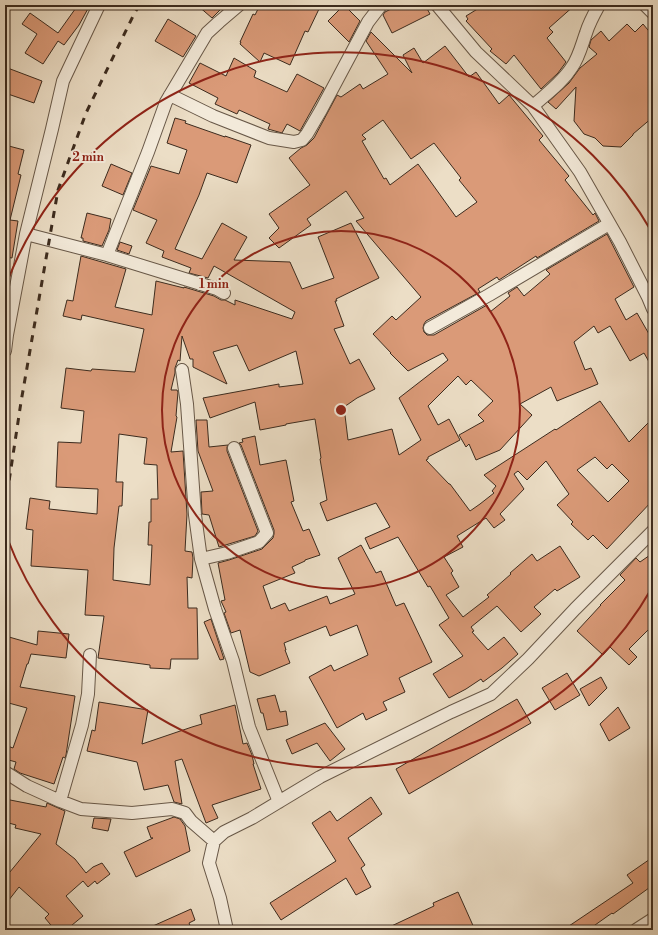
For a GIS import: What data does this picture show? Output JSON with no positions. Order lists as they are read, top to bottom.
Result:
{
  "rings": ["2 min", "1 min"]
}
